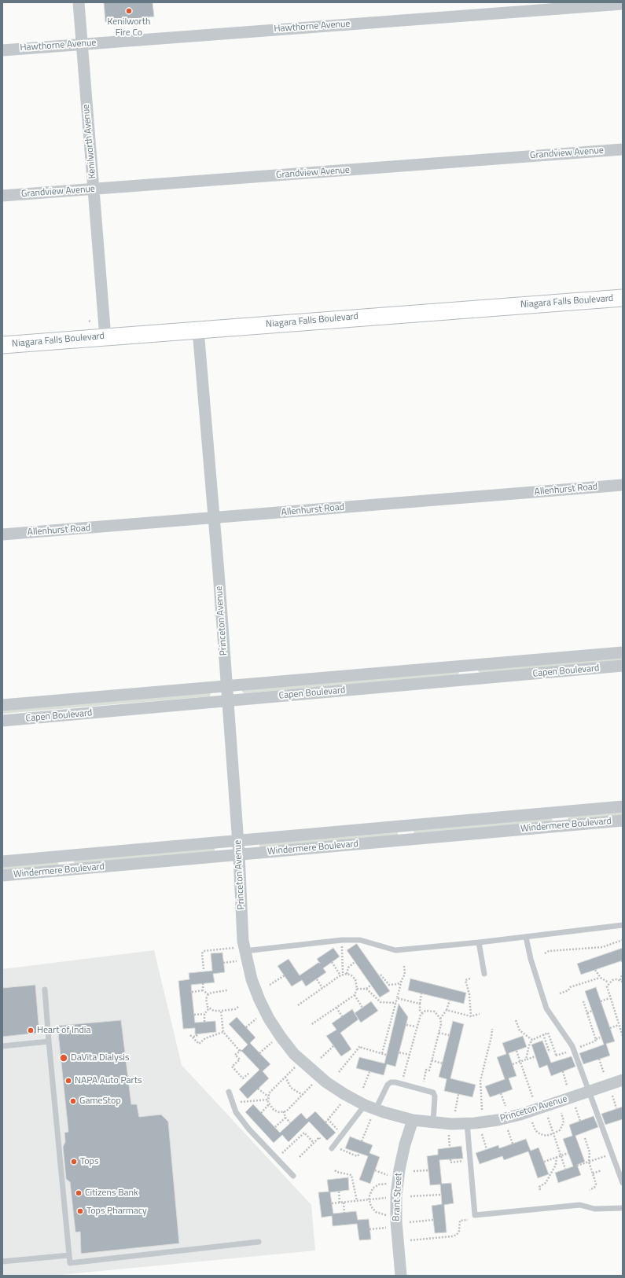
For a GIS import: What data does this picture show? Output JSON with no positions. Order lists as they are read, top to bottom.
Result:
{
  "streets": {
    "main road": ["Niagara Falls Boulevard"],
    "street": [
      "Hawthorne Avenue",
      "Kenilworth Avenue",
      "Grandview Avenue",
      "Allenhurst Road",
      "Princeton Avenue",
      "Capen Boulevard",
      "Windermere Boulevard",
      "Brant Street"
    ]
  },
  "crossings": [
    ["Hawthorne Avenue", "Kenilworth Avenue"],
    ["Kenilworth Avenue", "Grandview Avenue"],
    ["Kenilworth Avenue", "Niagara Falls Boulevard"],
    ["Niagara Falls Boulevard", "Princeton Avenue"],
    ["Allenhurst Road", "Princeton Avenue"],
    ["Princeton Avenue", "Capen Boulevard"],
    ["Princeton Avenue", "Windermere Boulevard"],
    ["Princeton Avenue", "Brant Street"]
  ],
  "places": [
    "Kenilworth Fire Co",
    "Heart of India",
    "DaVita Dialysis",
    "NAPA Auto Parts",
    "GameStop",
    "Tops",
    "Citizens Bank",
    "Tops Pharmacy"
  ]
}
